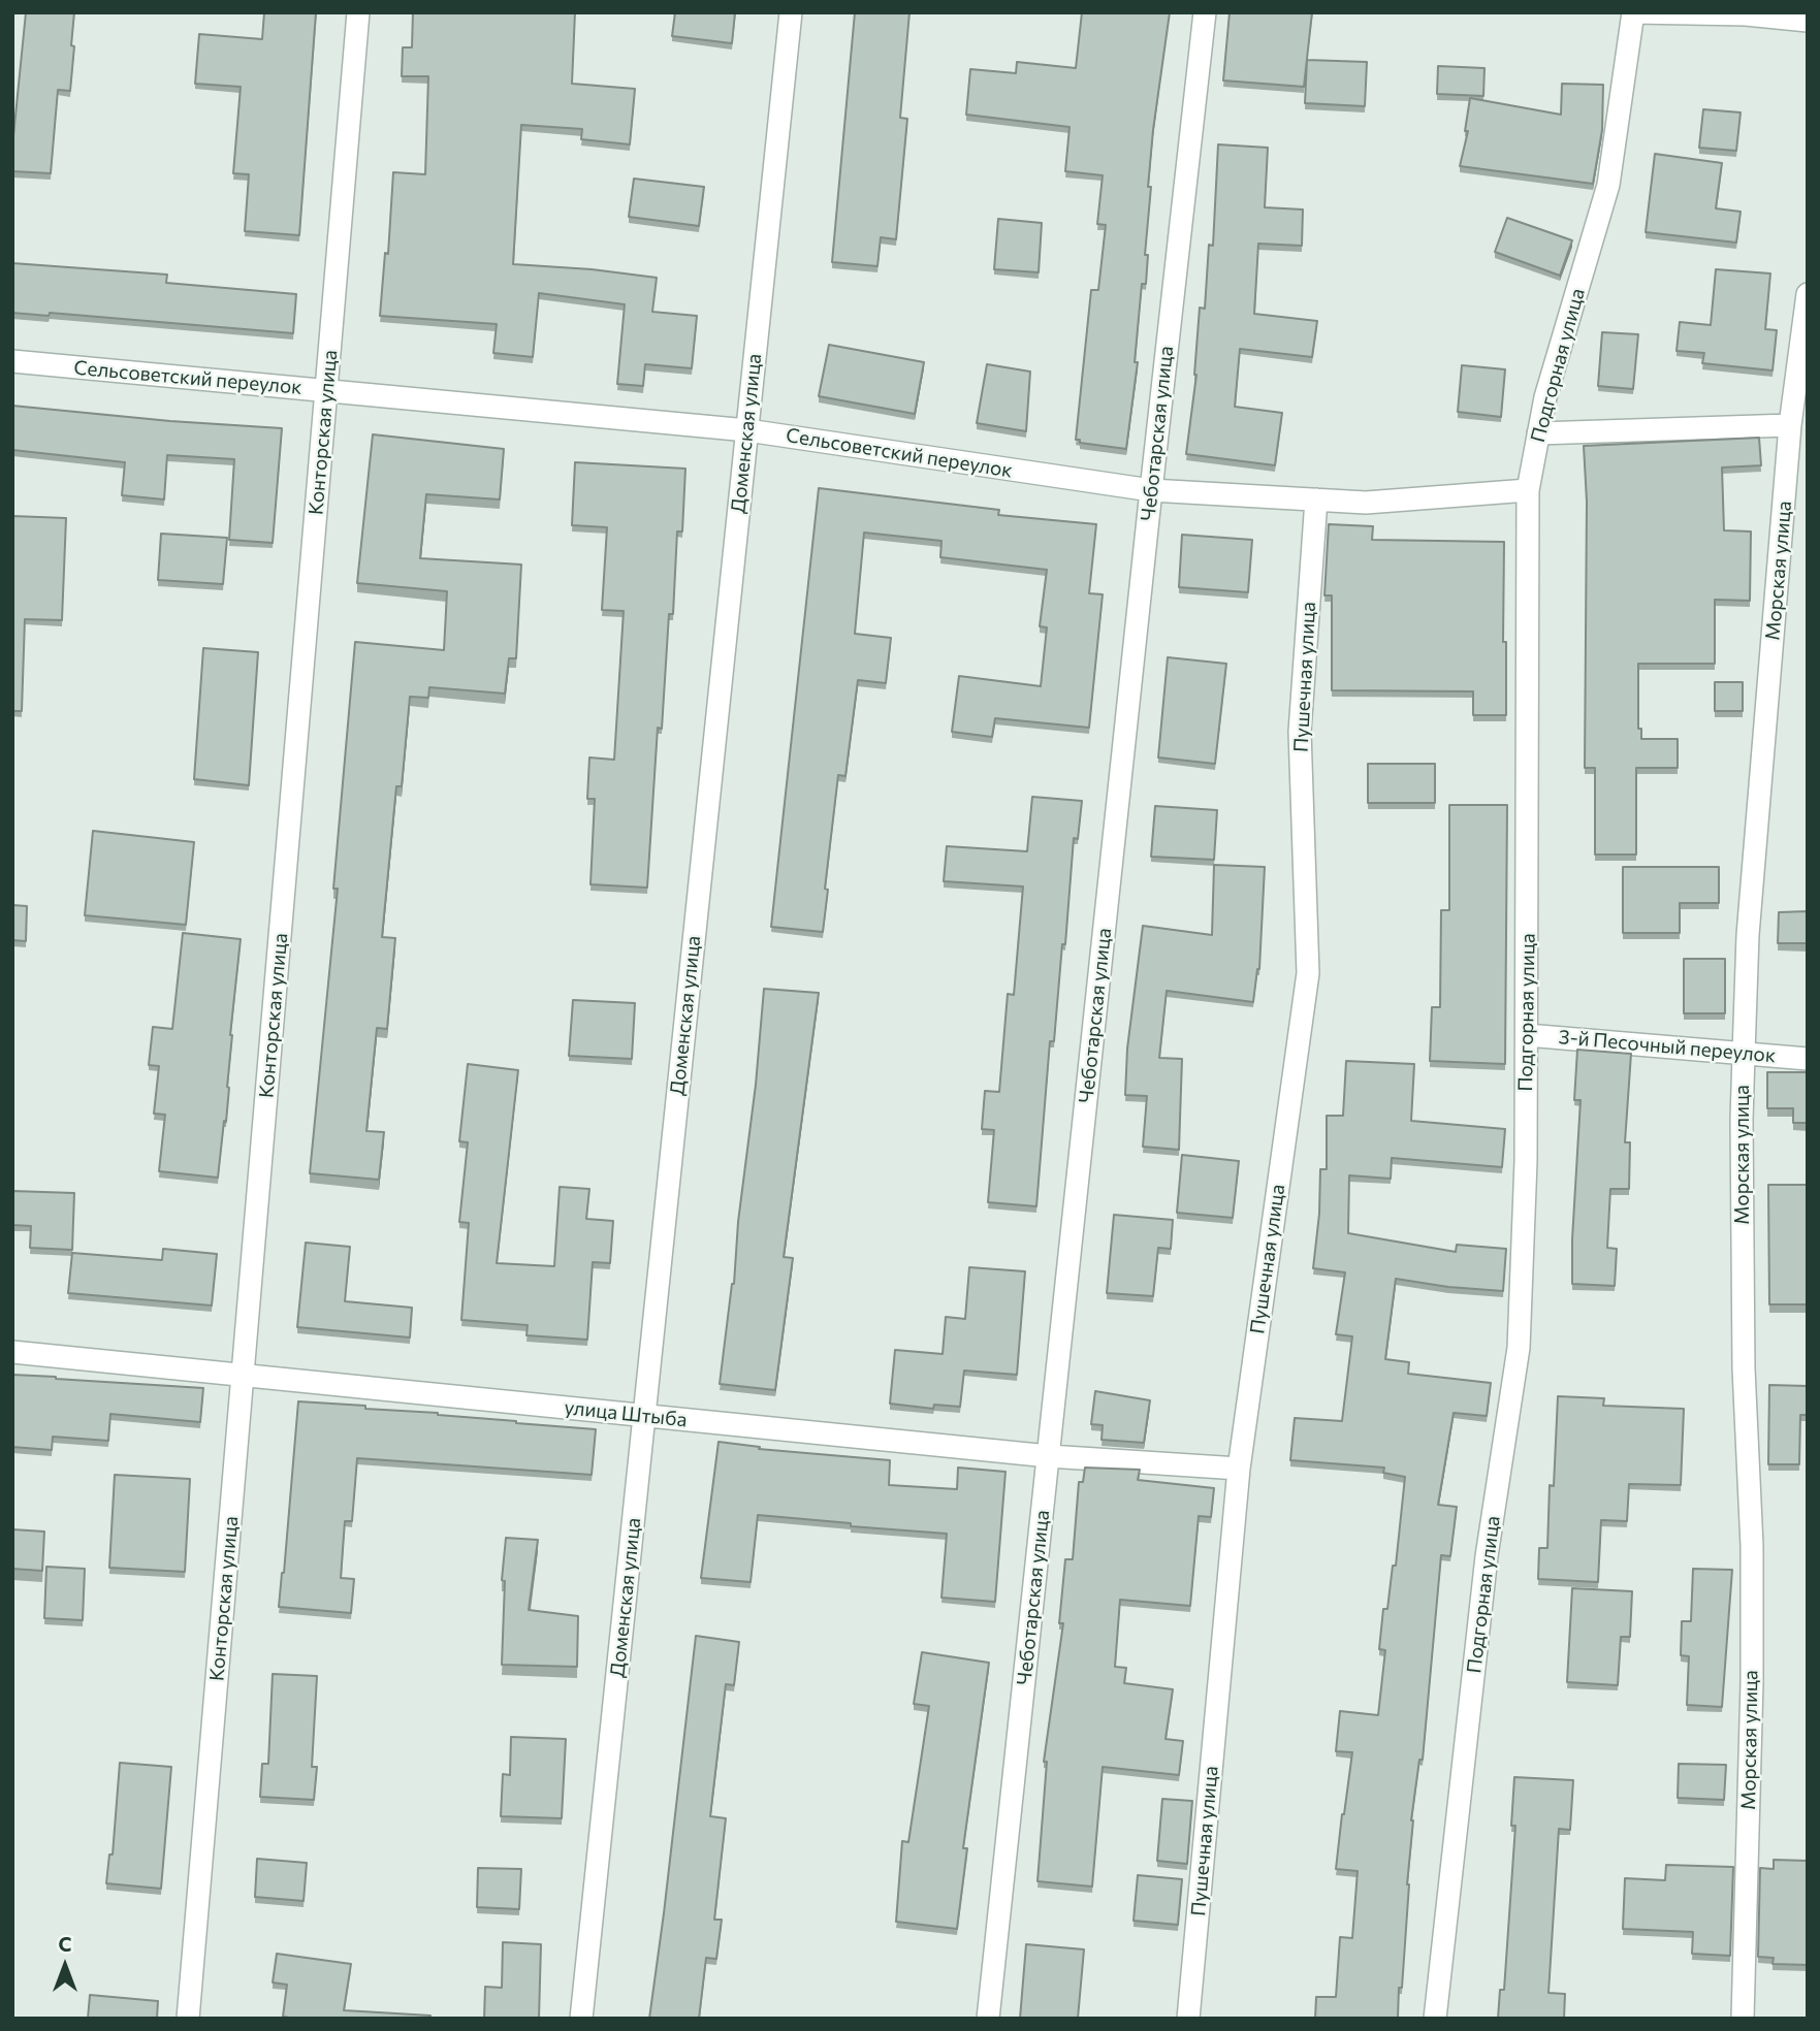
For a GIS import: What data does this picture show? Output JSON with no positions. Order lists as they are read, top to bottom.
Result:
{
  "streets": {
    "street": [
      "Подгорная улица",
      "Сельсоветский переулок",
      "Конторская улица",
      "Доменская улица",
      "Чеботарская улица",
      "Морская улица",
      "Пушечная улица",
      "3-й Песочный переулок",
      "улица Штыба"
    ]
  },
  "crossings": [
    ["Подгорная улица", "Сельсоветский переулок"],
    ["Подгорная улица", "3-й Песочный переулок"],
    ["Сельсоветский переулок", "Конторская улица"],
    ["Сельсоветский переулок", "Доменская улица"],
    ["Сельсоветский переулок", "Чеботарская улица"],
    ["Сельсоветский переулок", "Пушечная улица"],
    ["Конторская улица", "улица Штыба"],
    ["Доменская улица", "улица Штыба"],
    ["Чеботарская улица", "улица Штыба"],
    ["Морская улица", "3-й Песочный переулок"],
    ["Пушечная улица", "улица Штыба"]
  ],
  "north": "top"
}
